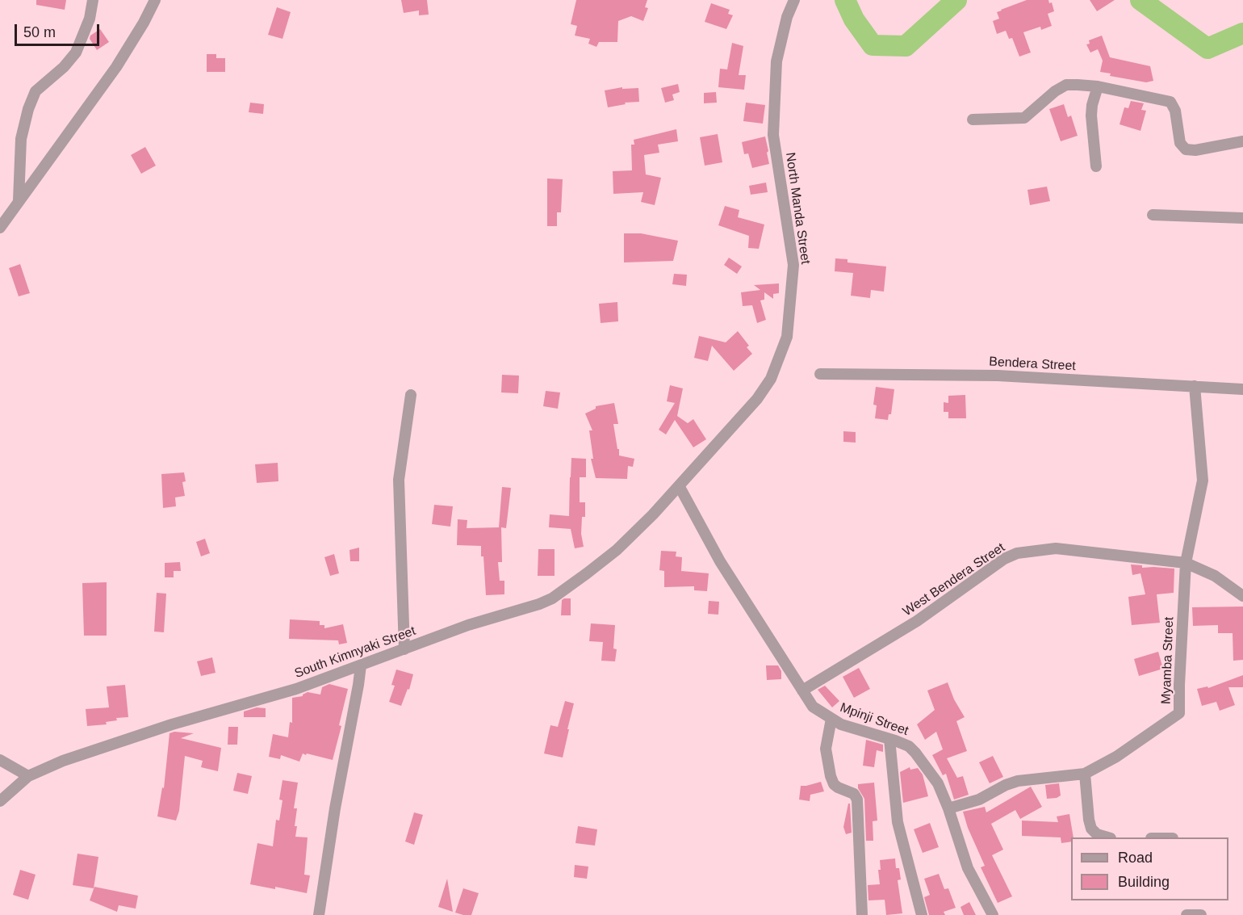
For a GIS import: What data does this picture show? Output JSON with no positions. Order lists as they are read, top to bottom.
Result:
{
  "streets": {
    "street": [
      "North Manda Street",
      "Bendera Street",
      "West Bendera Street",
      "South Kimnyaki Street",
      "Myamba Street",
      "Mpinji Street"
    ]
  },
  "crossings": [
    ["North Manda Street", "South Kimnyaki Street"],
    ["Bendera Street", "Myamba Street"],
    ["West Bendera Street", "Myamba Street"],
    ["West Bendera Street", "Mpinji Street"],
    ["South Kimnyaki Street", "Mpinji Street"],
    ["Myamba Street", "Mpinji Street"]
  ],
  "legend": ["Road", "Building"],
  "scale_bar": "50 m"
}
